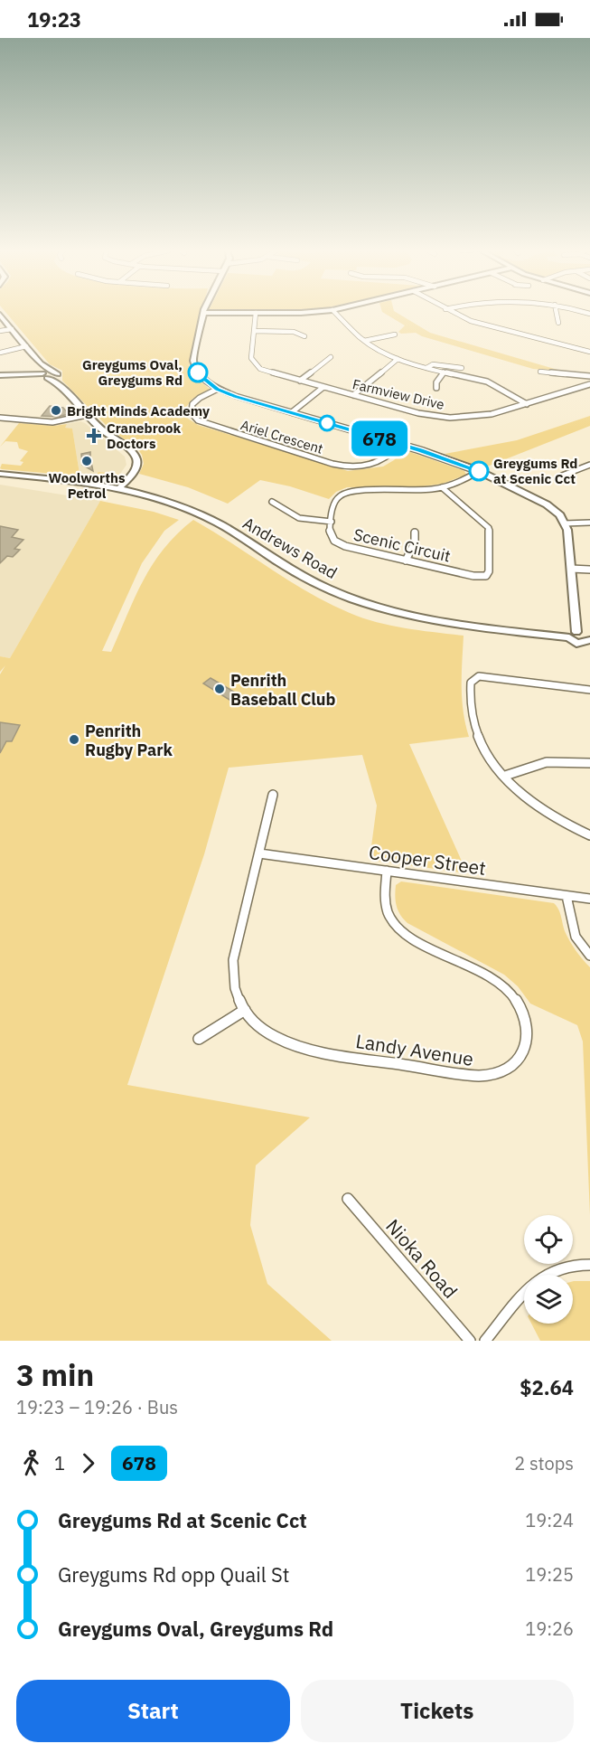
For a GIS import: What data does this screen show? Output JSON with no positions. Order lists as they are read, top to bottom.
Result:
{
  "streets": {
    "street": [
      "Farmview Drive",
      "Ariel Crescent",
      "Scenic Circuit",
      "Andrews Road",
      "Cooper Street",
      "Landy Avenue",
      "Nioka Road"
    ]
  },
  "crossings": [
    ["Cooper Street", "Landy Avenue"]
  ],
  "places": {
    "other": [
      "Greygums Oval, Greygums Rd",
      "Bright Minds Academy",
      "Woolworths Petrol",
      "Greygums Rd at Scenic Cct",
      "Penrith Baseball Club",
      "Penrith Rugby Park"
    ],
    "health": ["Cranebrook Doctors"]
  },
  "lines": ["bus line 678"],
  "page": {
    "status": "19:23",
    "on_map": "678",
    "heading": ["3 min", "19:23 – 19:26 · Bus", "$2.64"],
    "legs": ["1", "678", "2 stops"],
    "list": [
      {
        "name": "Greygums Rd at Scenic Cct",
        "value": "19:24"
      },
      {
        "name": "Greygums Rd opp Quail St",
        "value": "19:25"
      },
      {
        "name": "Greygums Oval, Greygums Rd",
        "value": "19:26"
      }
    ],
    "buttons": ["Start", "Tickets"]
  }
}
